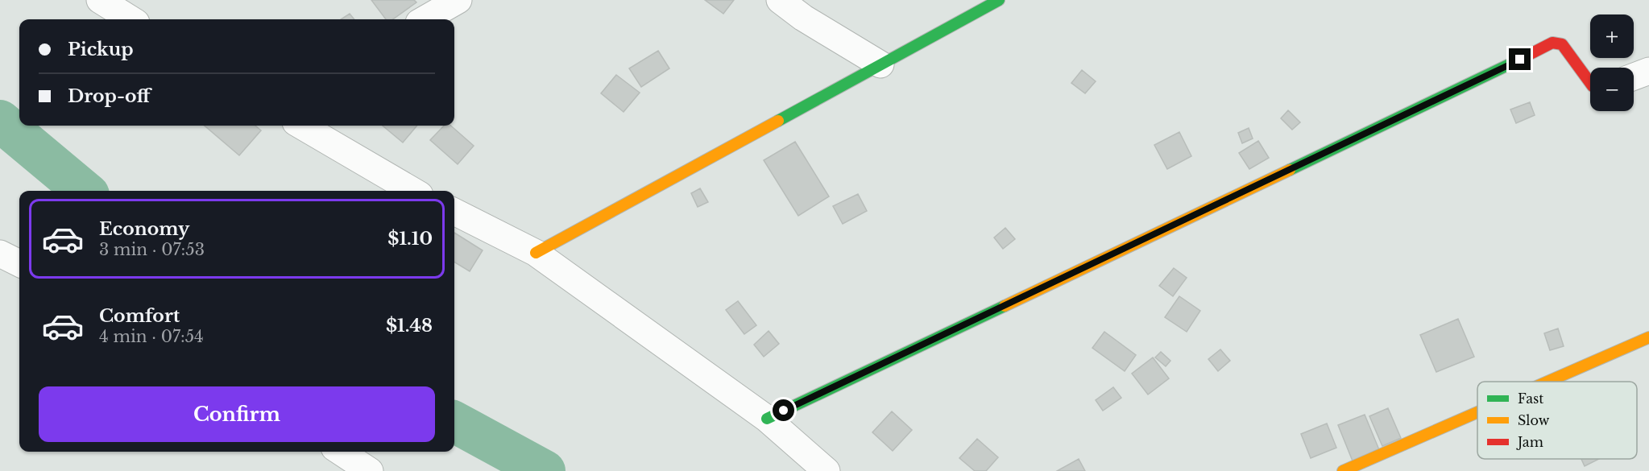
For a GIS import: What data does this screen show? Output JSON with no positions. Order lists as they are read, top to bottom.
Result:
{
  "legend": ["Fast", "Slow", "Jam"],
  "page": {
    "map_buttons": ["+", "−"],
    "banner": ["Pickup", "Drop-off"],
    "list": [
      {
        "name": "Economy",
        "note": "3 min · 07:53",
        "value": "$1.10"
      },
      {
        "name": "Comfort",
        "note": "4 min · 07:54",
        "value": "$1.48"
      }
    ],
    "buttons": "Confirm"
  }
}
